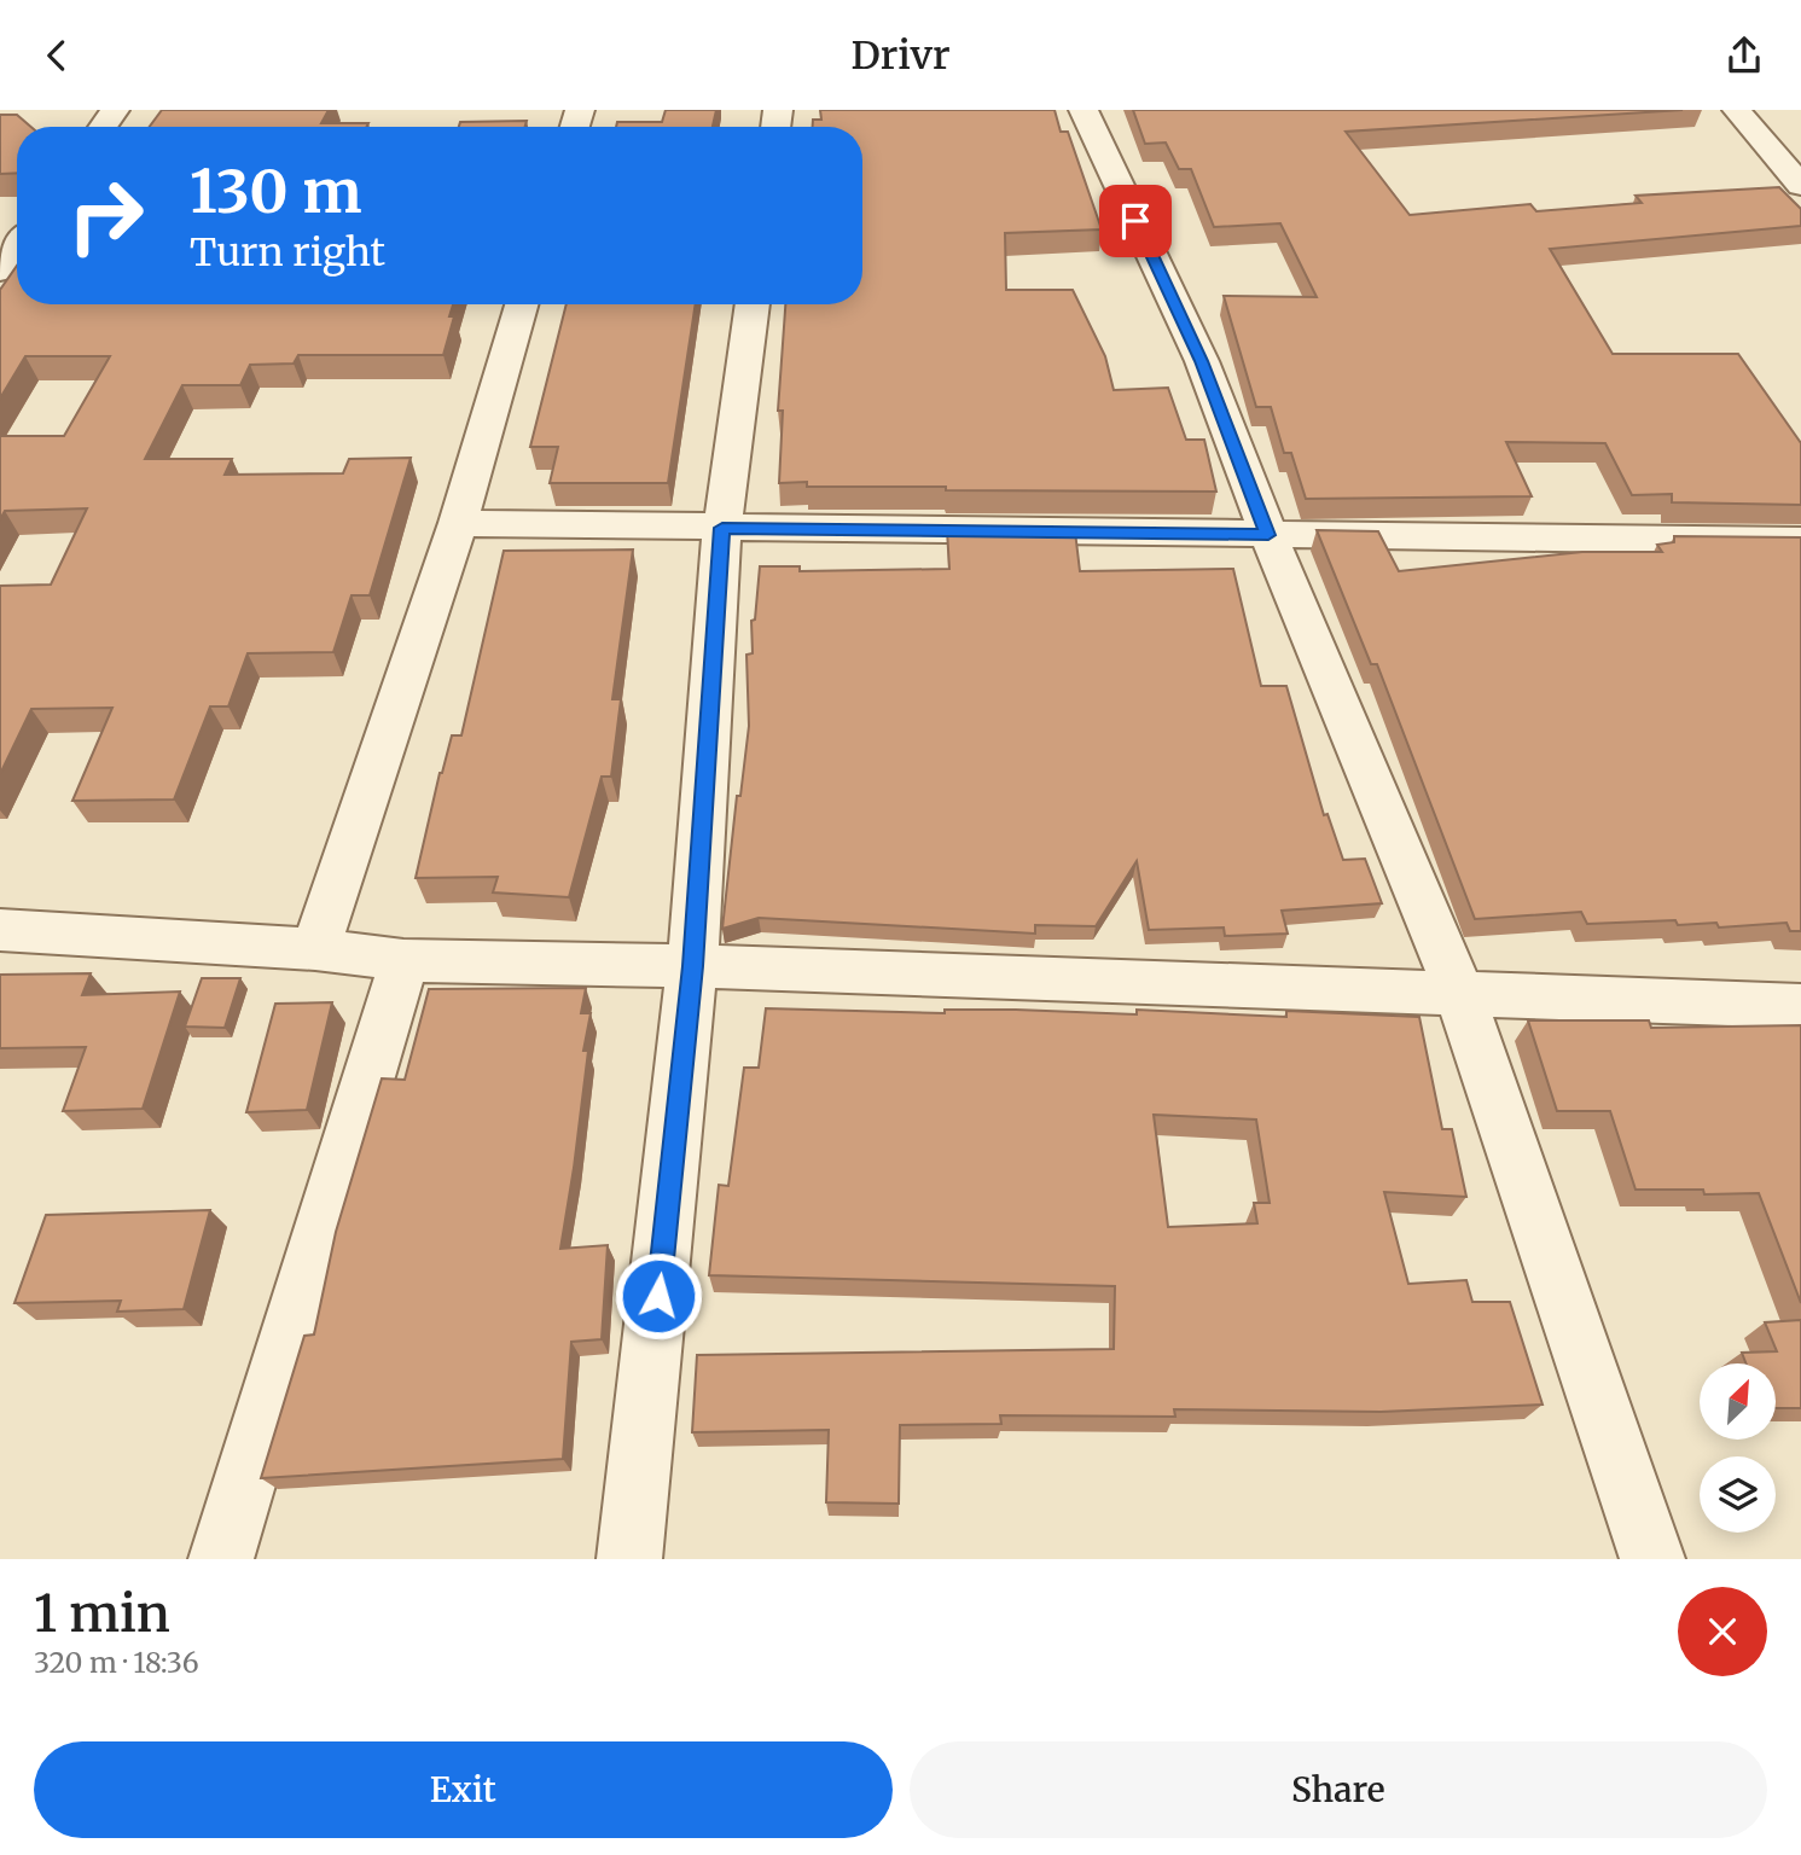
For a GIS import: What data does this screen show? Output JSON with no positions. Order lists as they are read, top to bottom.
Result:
{
  "north": "top right",
  "page": {
    "header": "Drivr",
    "turn": ["130 m", "Turn right"],
    "heading": ["1 min", "320 m · 18:36"],
    "buttons": ["Exit", "Share"]
  }
}
